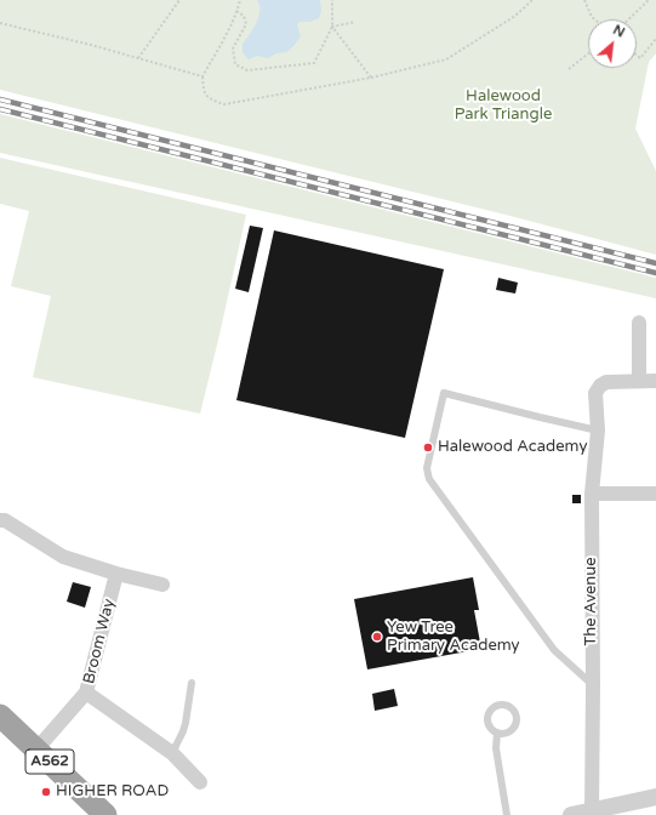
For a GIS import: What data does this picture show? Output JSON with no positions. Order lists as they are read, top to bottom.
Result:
{
  "streets": {
    "highway": ["A562"],
    "street": ["The Avenue", "Broom Way"]
  },
  "crossings": [
    ["Broom Way", "A562"]
  ],
  "parks": ["Halewood Park Triangle"],
  "places": ["Halewood Academy", "Yew Tree Primary Academy", "HIGHER ROAD"],
  "north": "top right"
}
